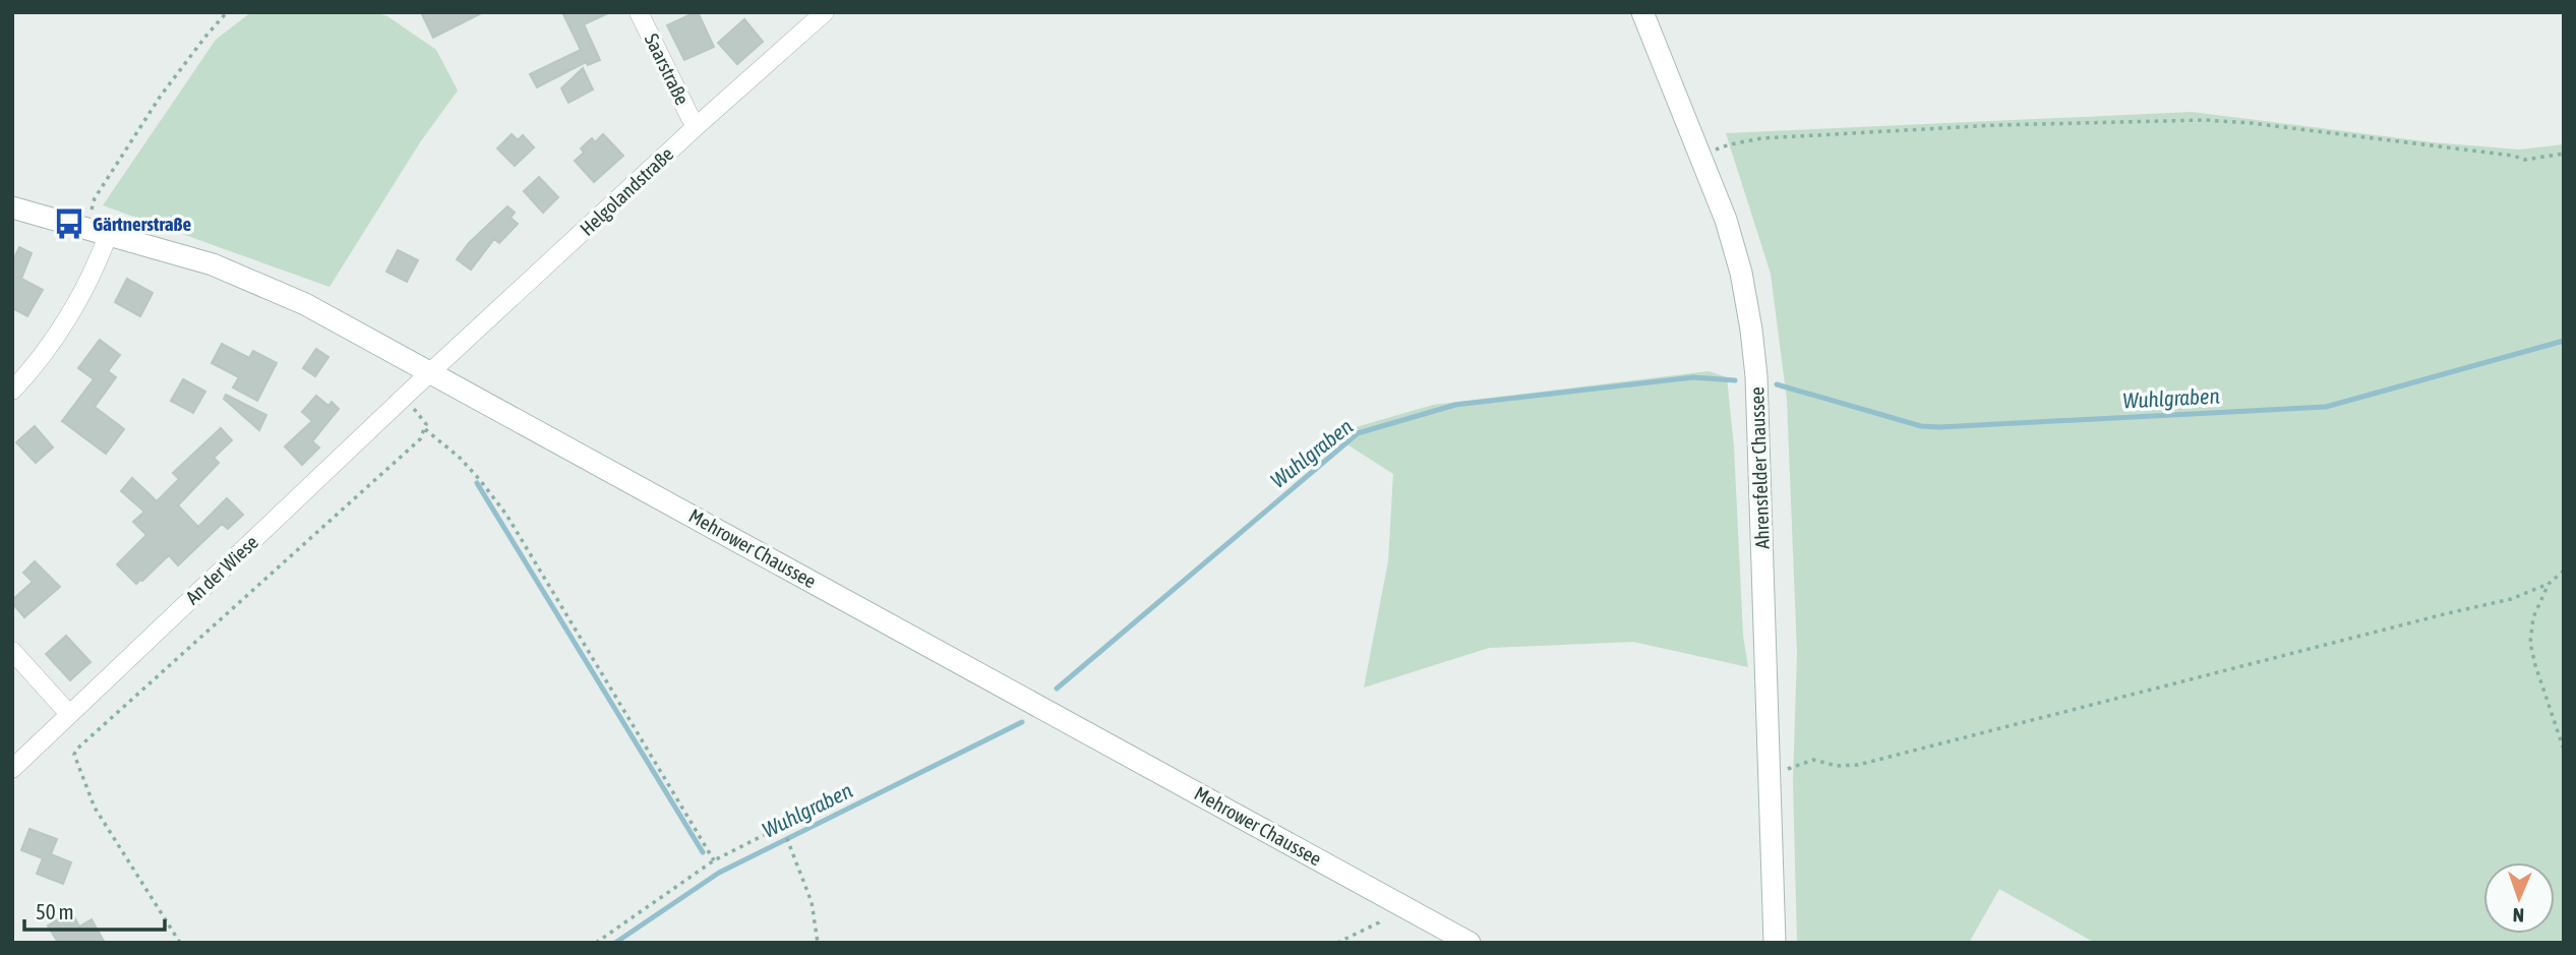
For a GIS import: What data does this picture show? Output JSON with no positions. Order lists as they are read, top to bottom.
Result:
{
  "streets": {
    "main road": ["Ahrensfelder Chaussee", "Mehrower Chaussee"],
    "street": ["Saarstraße", "Helgolandstraße", "An der Wiese"]
  },
  "crossings": [
    ["Saarstraße", "Helgolandstraße"],
    ["Helgolandstraße", "Mehrower Chaussee"],
    ["Helgolandstraße", "An der Wiese"],
    ["Mehrower Chaussee", "An der Wiese"]
  ],
  "water": ["Wuhlgraben"],
  "places": {
    "bus stop": ["Gärtnerstraße"]
  },
  "scale_bar": "50 m",
  "north": "bottom"
}
